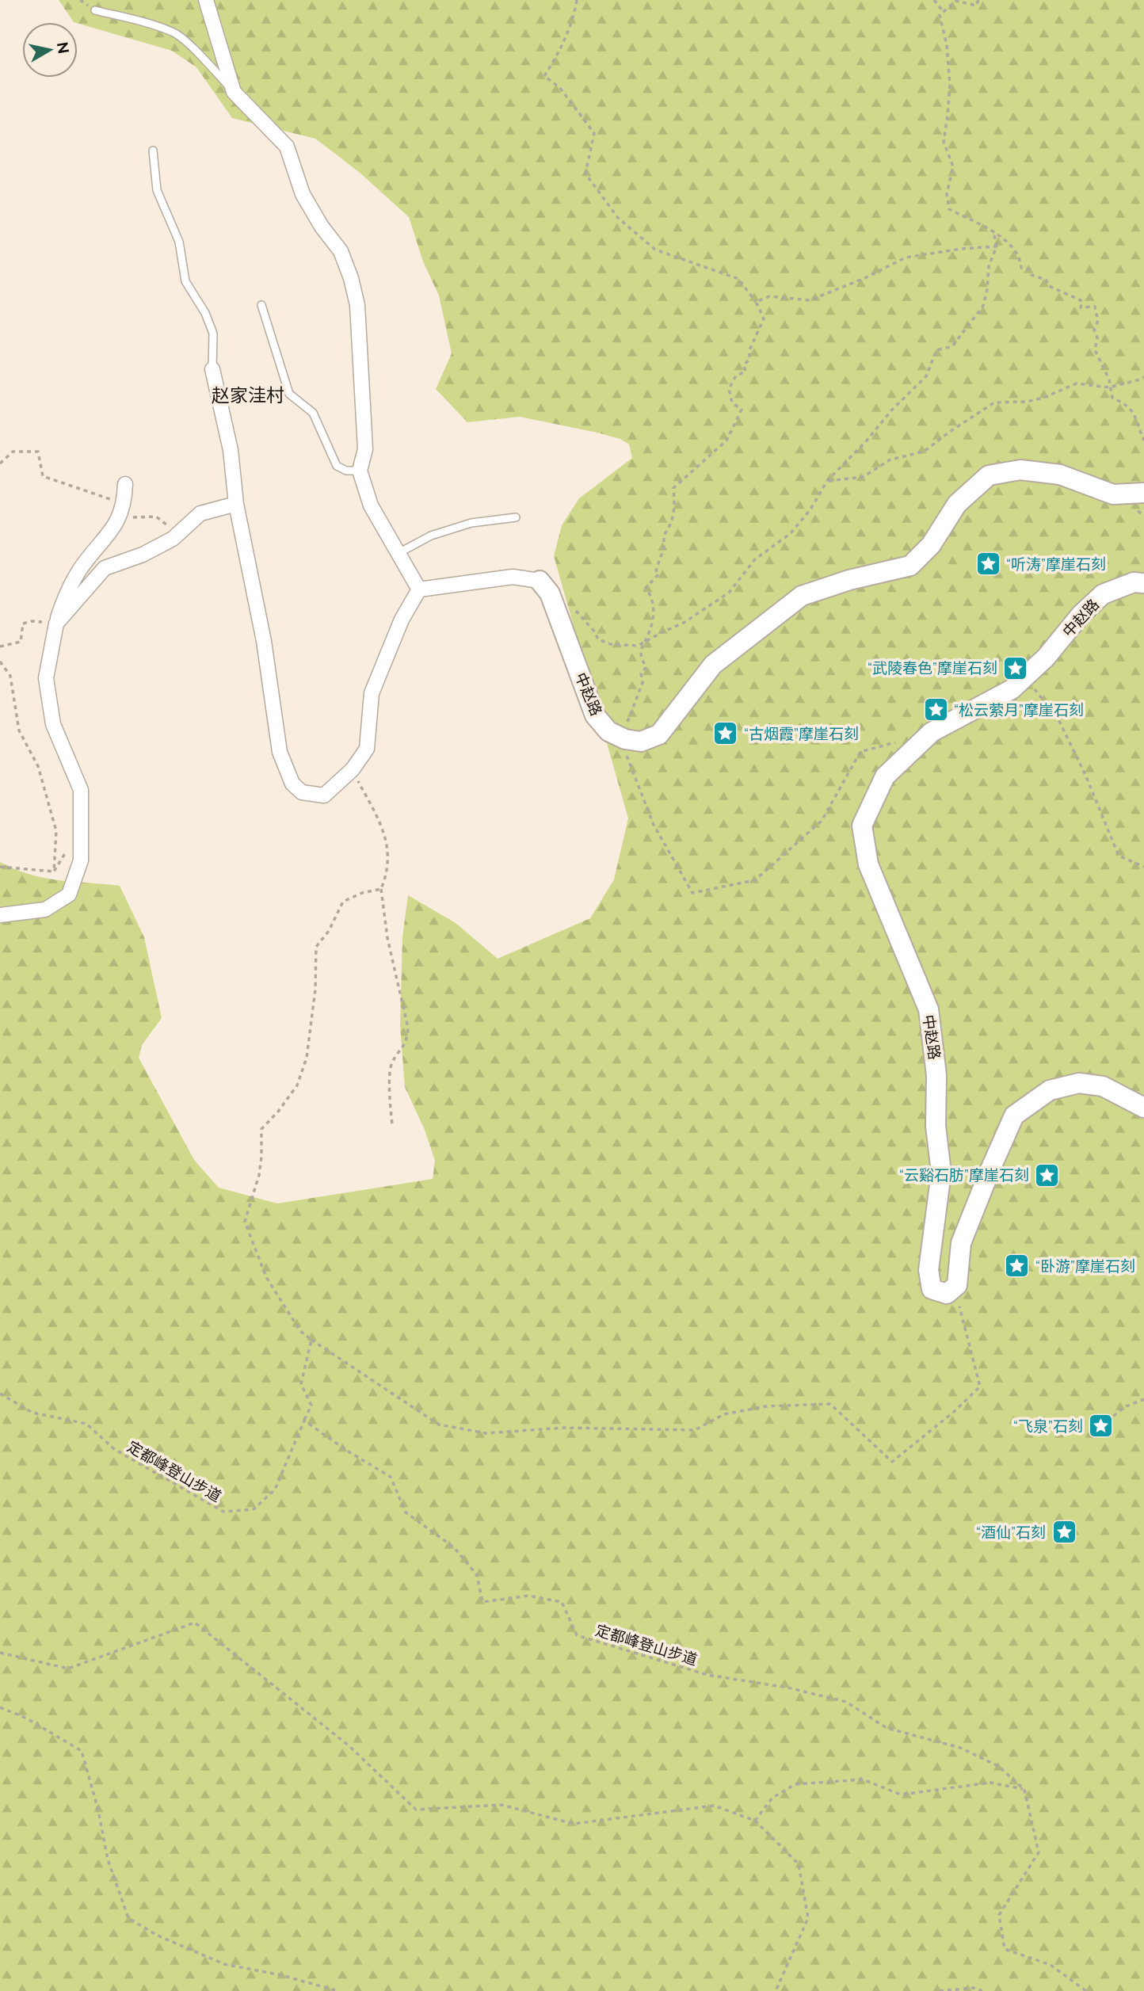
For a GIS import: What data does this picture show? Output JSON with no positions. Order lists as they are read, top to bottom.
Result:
{
  "streets": {
    "street": ["中赵路"],
    "path": ["定都峰登山步道"]
  },
  "districts": ["赵家洼村"],
  "places": {
    "place": [
      "“听涛”摩崖石刻",
      "“武陵春色”摩崖石刻",
      "“松云萦月”摩崖石刻",
      "“古烟霞”摩崖石刻",
      "“云谿石肪”摩崖石刻",
      "“卧游”摩崖石刻",
      "“飞泉”石刻",
      "“酒仙”石刻"
    ]
  },
  "north": "right"
}
